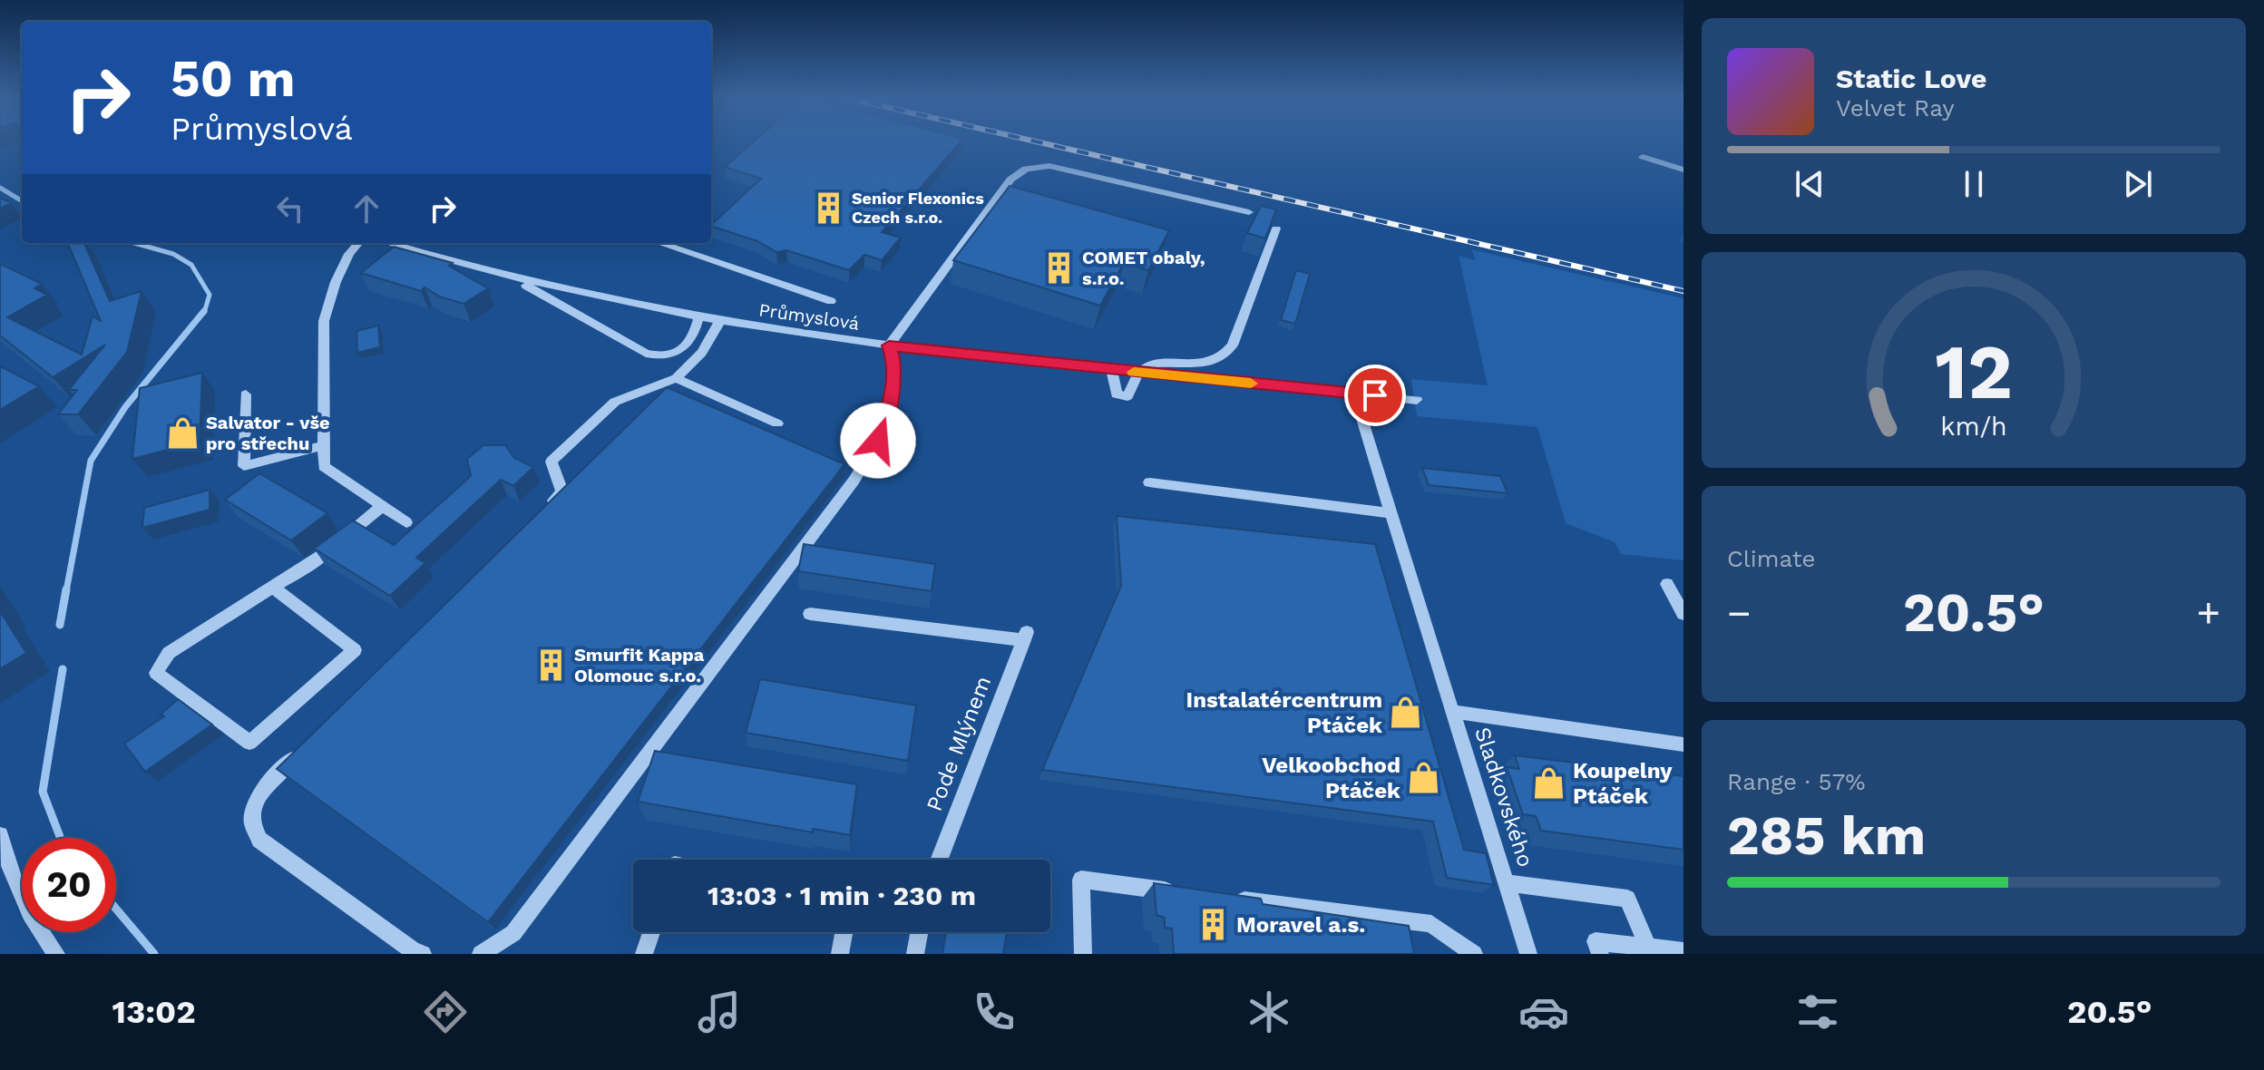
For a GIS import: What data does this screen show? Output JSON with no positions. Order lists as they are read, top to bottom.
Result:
{
  "streets": {
    "street": ["Průmyslová", "Pode Mlýnem", "Sladkovského"]
  },
  "places": {
    "building": [
      "Senior Flexonics Czech s.r.o.",
      "COMET obaly, s.r.o.",
      "Smurfit Kappa Olomouc s.r.o.",
      "Moravel a.s."
    ],
    "shop": [
      "Salvator - vše pro střechu",
      "Instalatércentrum Ptáček",
      "Velkoobchod Ptáček",
      "Koupelny Ptáček"
    ]
  },
  "page": {
    "turn": ["50 m", "Průmyslová"],
    "song": ["Static Love", "Velvet Ray"],
    "tile": [
      "Climate",
      ["Range · 57%", "285 km"]
    ],
    "heat": ["−", "20.5°", "+"],
    "limit": "20",
    "trip": "13:03 · 1 min · 230 m",
    "tabs": ["13:02", "20.5°"],
    "gauge": ["12", "km/h"]
  }
}
